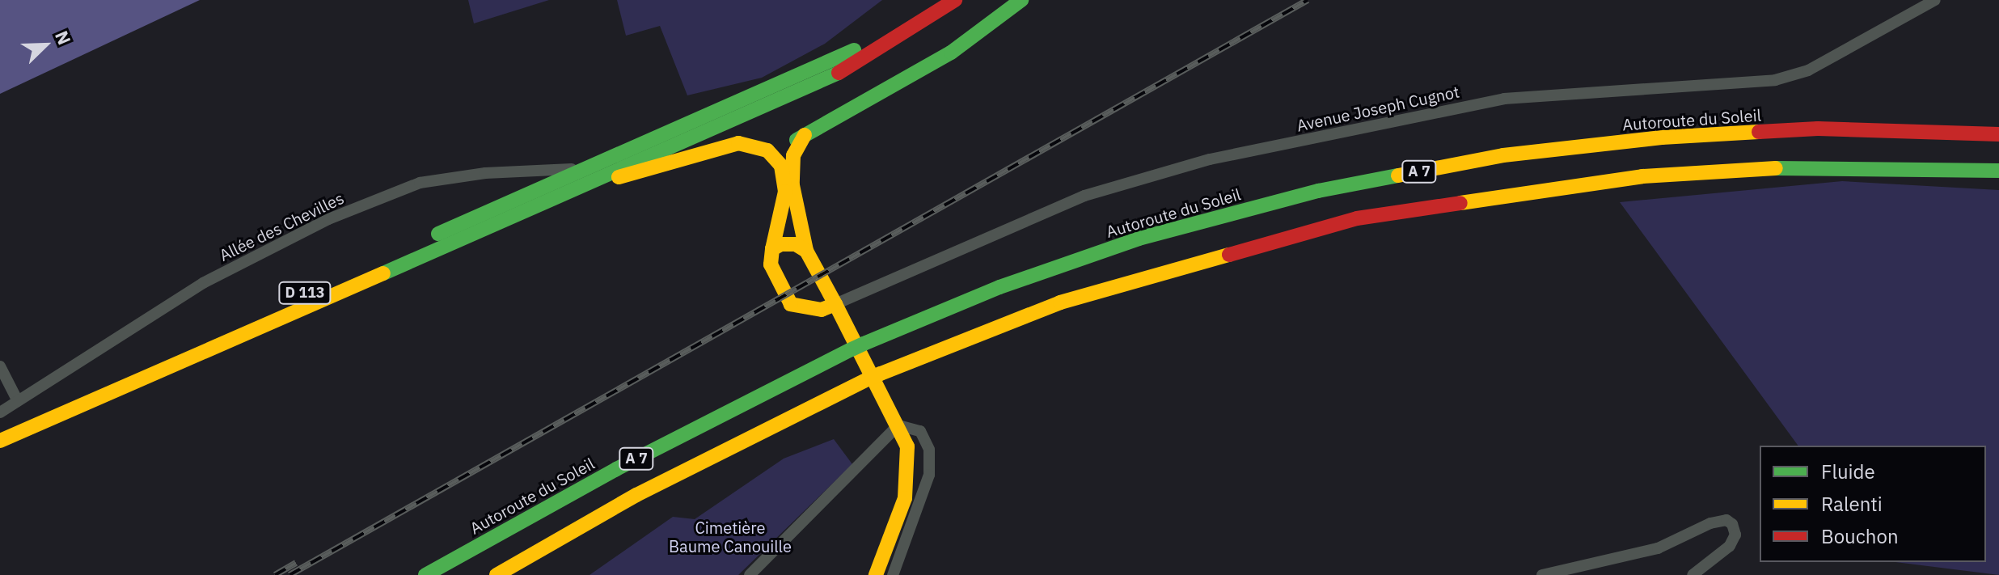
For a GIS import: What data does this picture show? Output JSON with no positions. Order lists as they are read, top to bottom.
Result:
{
  "streets": {
    "main road": ["Autoroute du Soleil", "A 7", "D 113"],
    "street": ["Avenue Joseph Cugnot", "Allée des Chevilles"]
  },
  "crossings": [
    ["Allée des Chevilles", "D 113"]
  ],
  "parks": ["Cimetière Baume Canouille"],
  "legend": ["Fluide", "Ralenti", "Bouchon"],
  "north": "top right"
}
